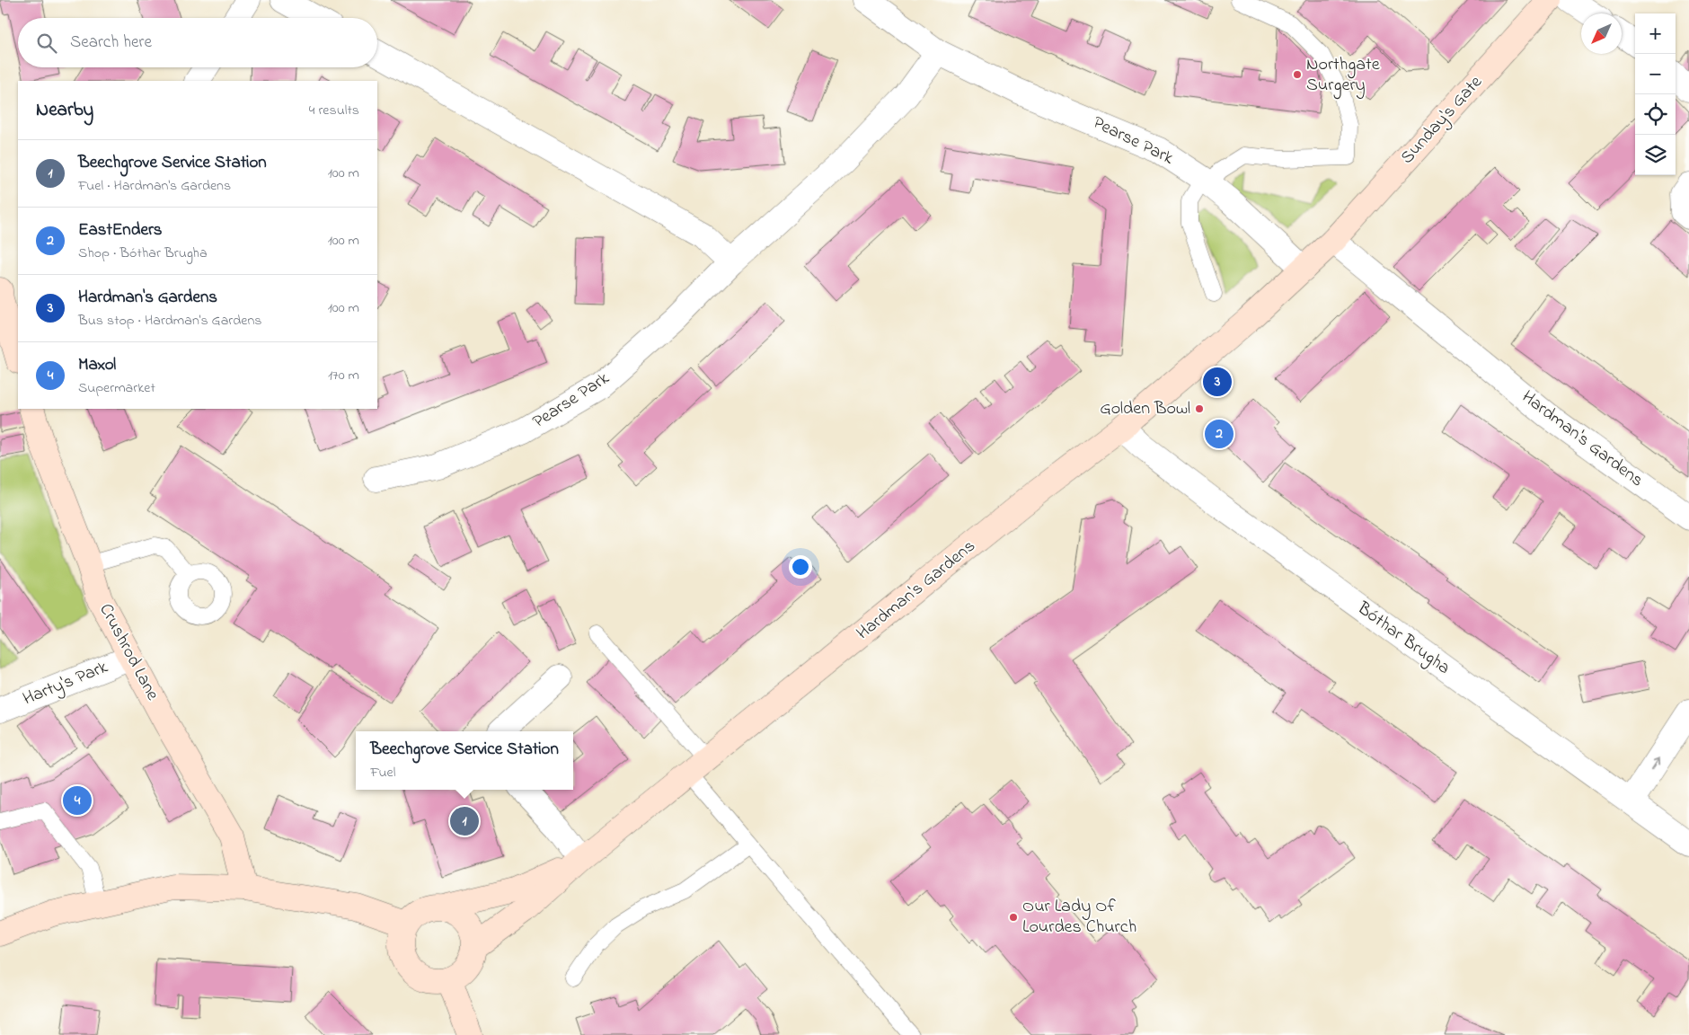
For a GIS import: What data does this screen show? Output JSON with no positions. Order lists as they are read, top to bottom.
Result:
{
  "streets": {
    "street": [
      "Sunday's Gate",
      "Pearse Park",
      "Hardman's Gardens",
      "Bóthar Brugha",
      "Crushrod Lane",
      "Harty's Park"
    ]
  },
  "crossings": [
    ["Sunday's Gate", "Hardman's Gardens"],
    ["Pearse Park", "Hardman's Gardens"],
    ["Hardman's Gardens", "Bóthar Brugha"],
    ["Crushrod Lane", "Harty's Park"]
  ],
  "places": ["Northgate Surgery", "Golden Bowl", "Our Lady Of Lourdes Church"],
  "north": "bottom left",
  "page": {
    "map_buttons": ["+", "−"],
    "search": "Search here",
    "heading": ["Nearby", "4 results"],
    "list": [
      {
        "mark": "1",
        "name": "Beechgrove Service Station",
        "note": "Fuel · Hardman's Gardens",
        "value": "100 m"
      },
      {
        "mark": "2",
        "name": "EastEnders",
        "note": "Shop · Bóthar Brugha",
        "value": "100 m"
      },
      {
        "mark": "3",
        "name": "Hardman's Gardens",
        "note": "Bus stop · Hardman's Gardens",
        "value": "100 m"
      },
      {
        "mark": "4",
        "name": "Maxol",
        "note": "Supermarket",
        "value": "170 m"
      }
    ],
    "pins": [
      "3",
      "2",
      "4",
      "1"
    ],
    "popup": ["Beechgrove Service Station", "Fuel"]
  }
}
